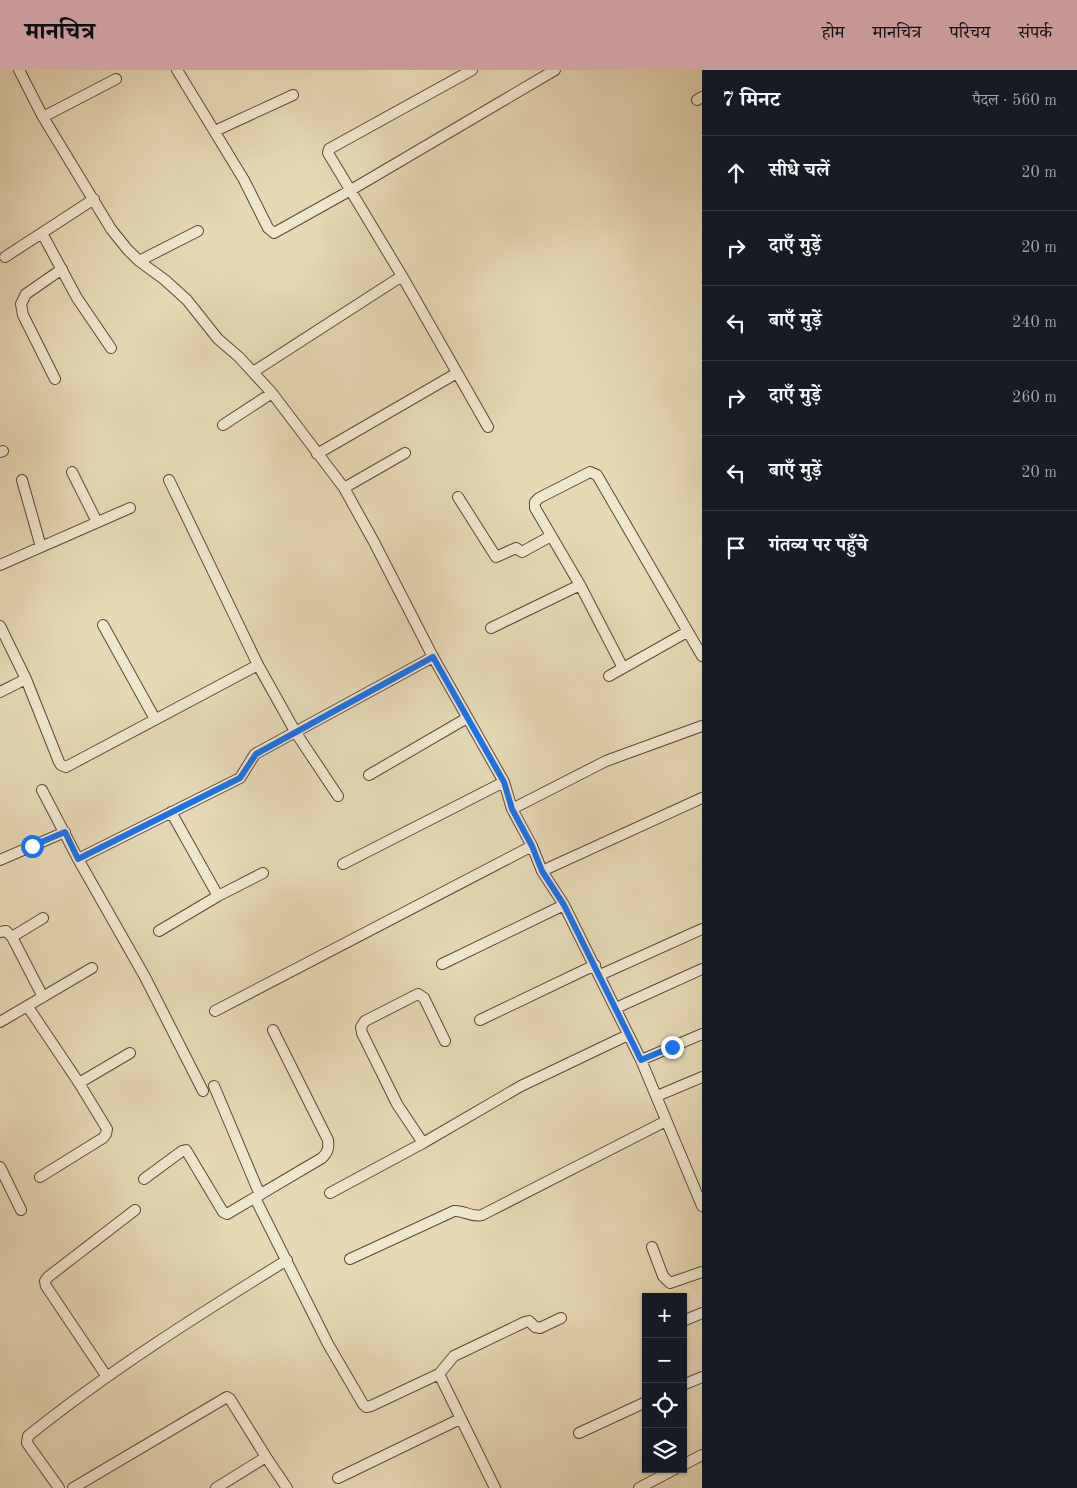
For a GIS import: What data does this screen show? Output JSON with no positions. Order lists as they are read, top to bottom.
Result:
{
  "page": {
    "header": "मानचित्र",
    "nav": [
      "होम",
      "मानचित्र",
      "परिचय",
      "संपर्क"
    ],
    "heading": ["7 मिनट", "पैदल · 560 m"],
    "list": [
      ["सीधे चलें", "20 m"],
      ["दाएँ मुड़ें", "20 m"],
      ["बाएँ मुड़ें", "240 m"],
      ["दाएँ मुड़ें", "260 m"],
      ["बाएँ मुड़ें", "20 m"],
      "गंतव्य पर पहुँचे"
    ],
    "map_buttons": ["+", "−"]
  }
}
